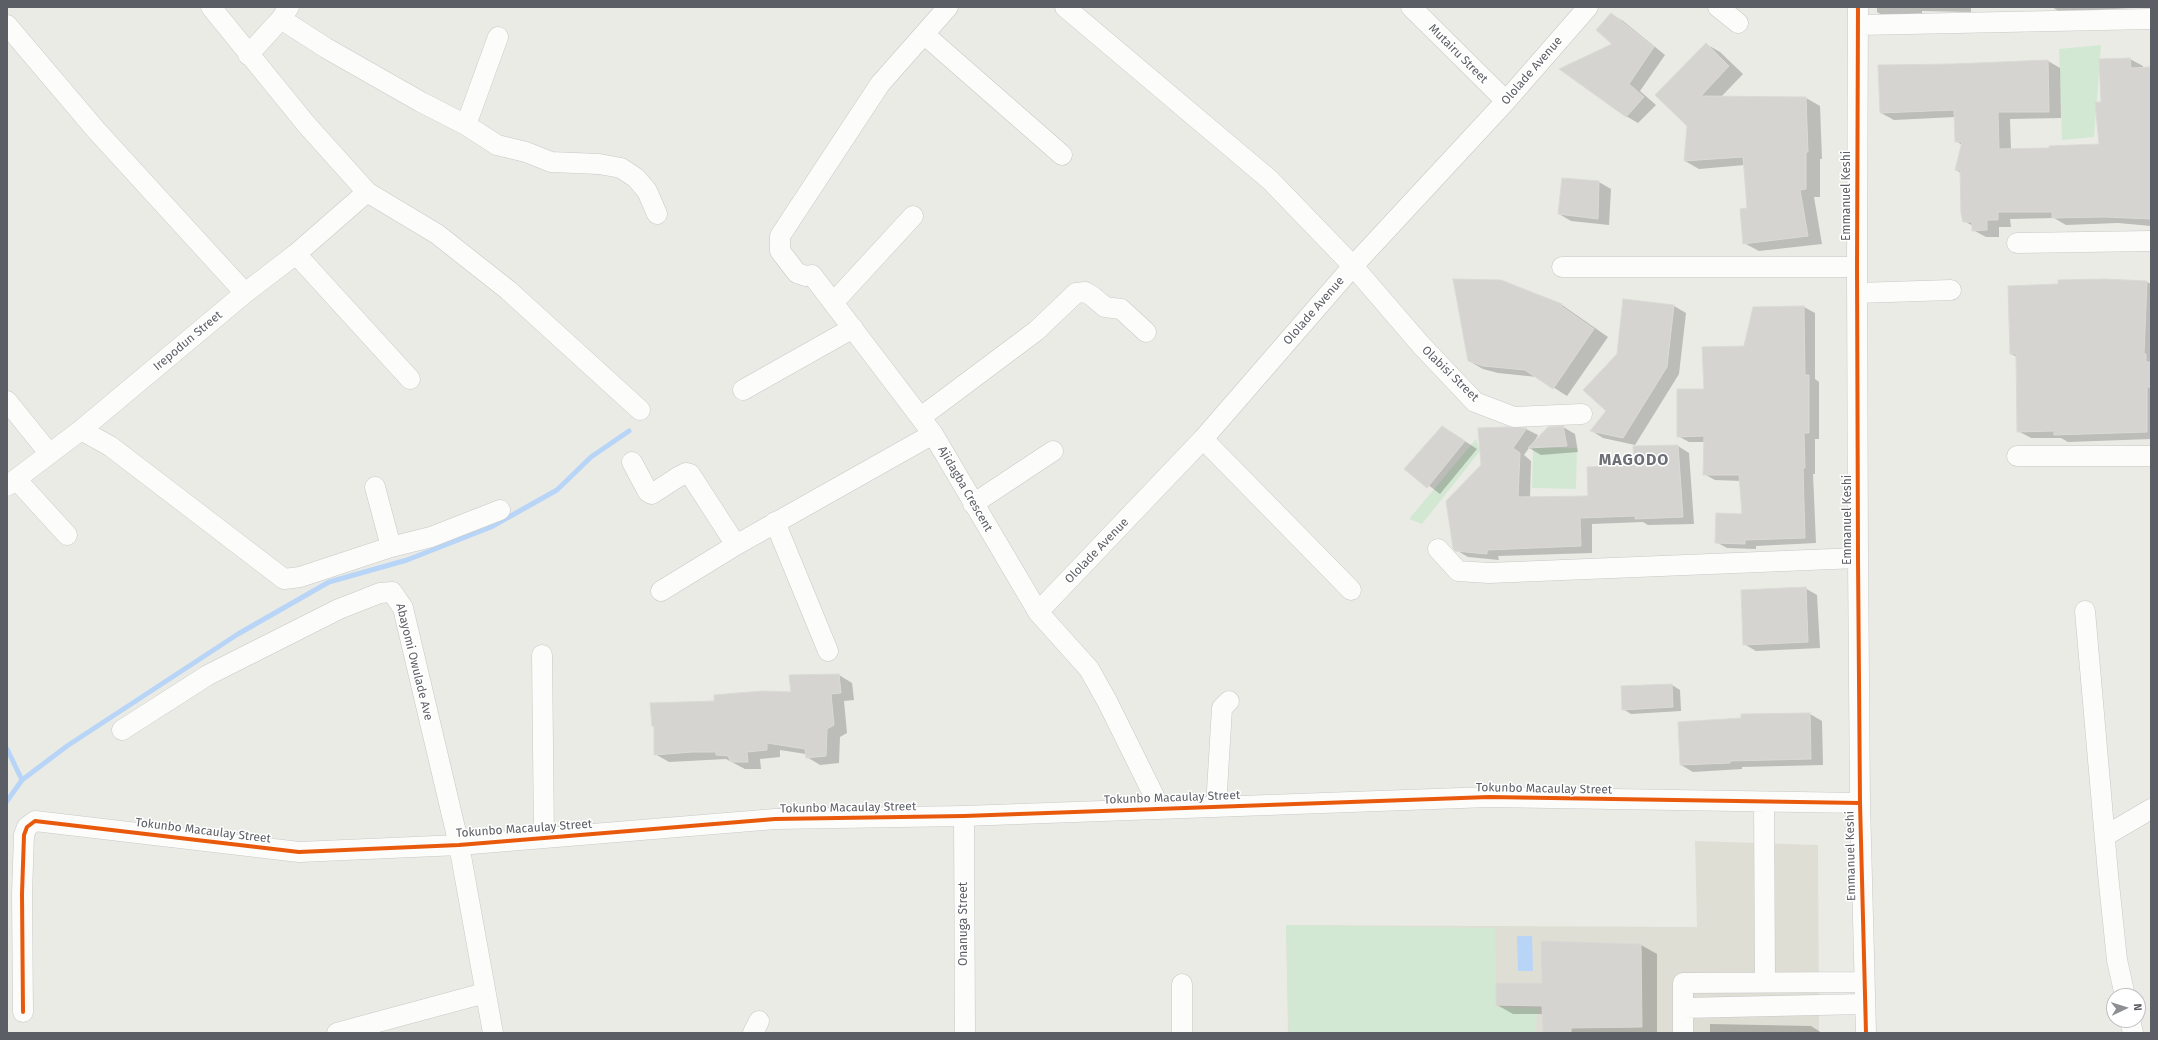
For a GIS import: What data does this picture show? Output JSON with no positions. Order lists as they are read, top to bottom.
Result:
{
  "streets": {
    "street": [
      "Mutairu Street",
      "Ololade Avenue",
      "Emmanuel Keshi",
      "Irepodun Street",
      "Olabisi Street",
      "Ajidagba Crescent",
      "Abayomi Owulade Ave",
      "Tokunbo Macaulay Street",
      "Onanuga Street"
    ]
  },
  "crossings": [
    ["Mutairu Street", "Ololade Avenue"],
    ["Ololade Avenue", "Olabisi Street"],
    ["Ololade Avenue", "Ajidagba Crescent"],
    ["Emmanuel Keshi", "Tokunbo Macaulay Street"],
    ["Ajidagba Crescent", "Tokunbo Macaulay Street"],
    ["Abayomi Owulade Ave", "Tokunbo Macaulay Street"],
    ["Tokunbo Macaulay Street", "Onanuga Street"]
  ],
  "districts": ["MAGODO"],
  "north": "right"
}
